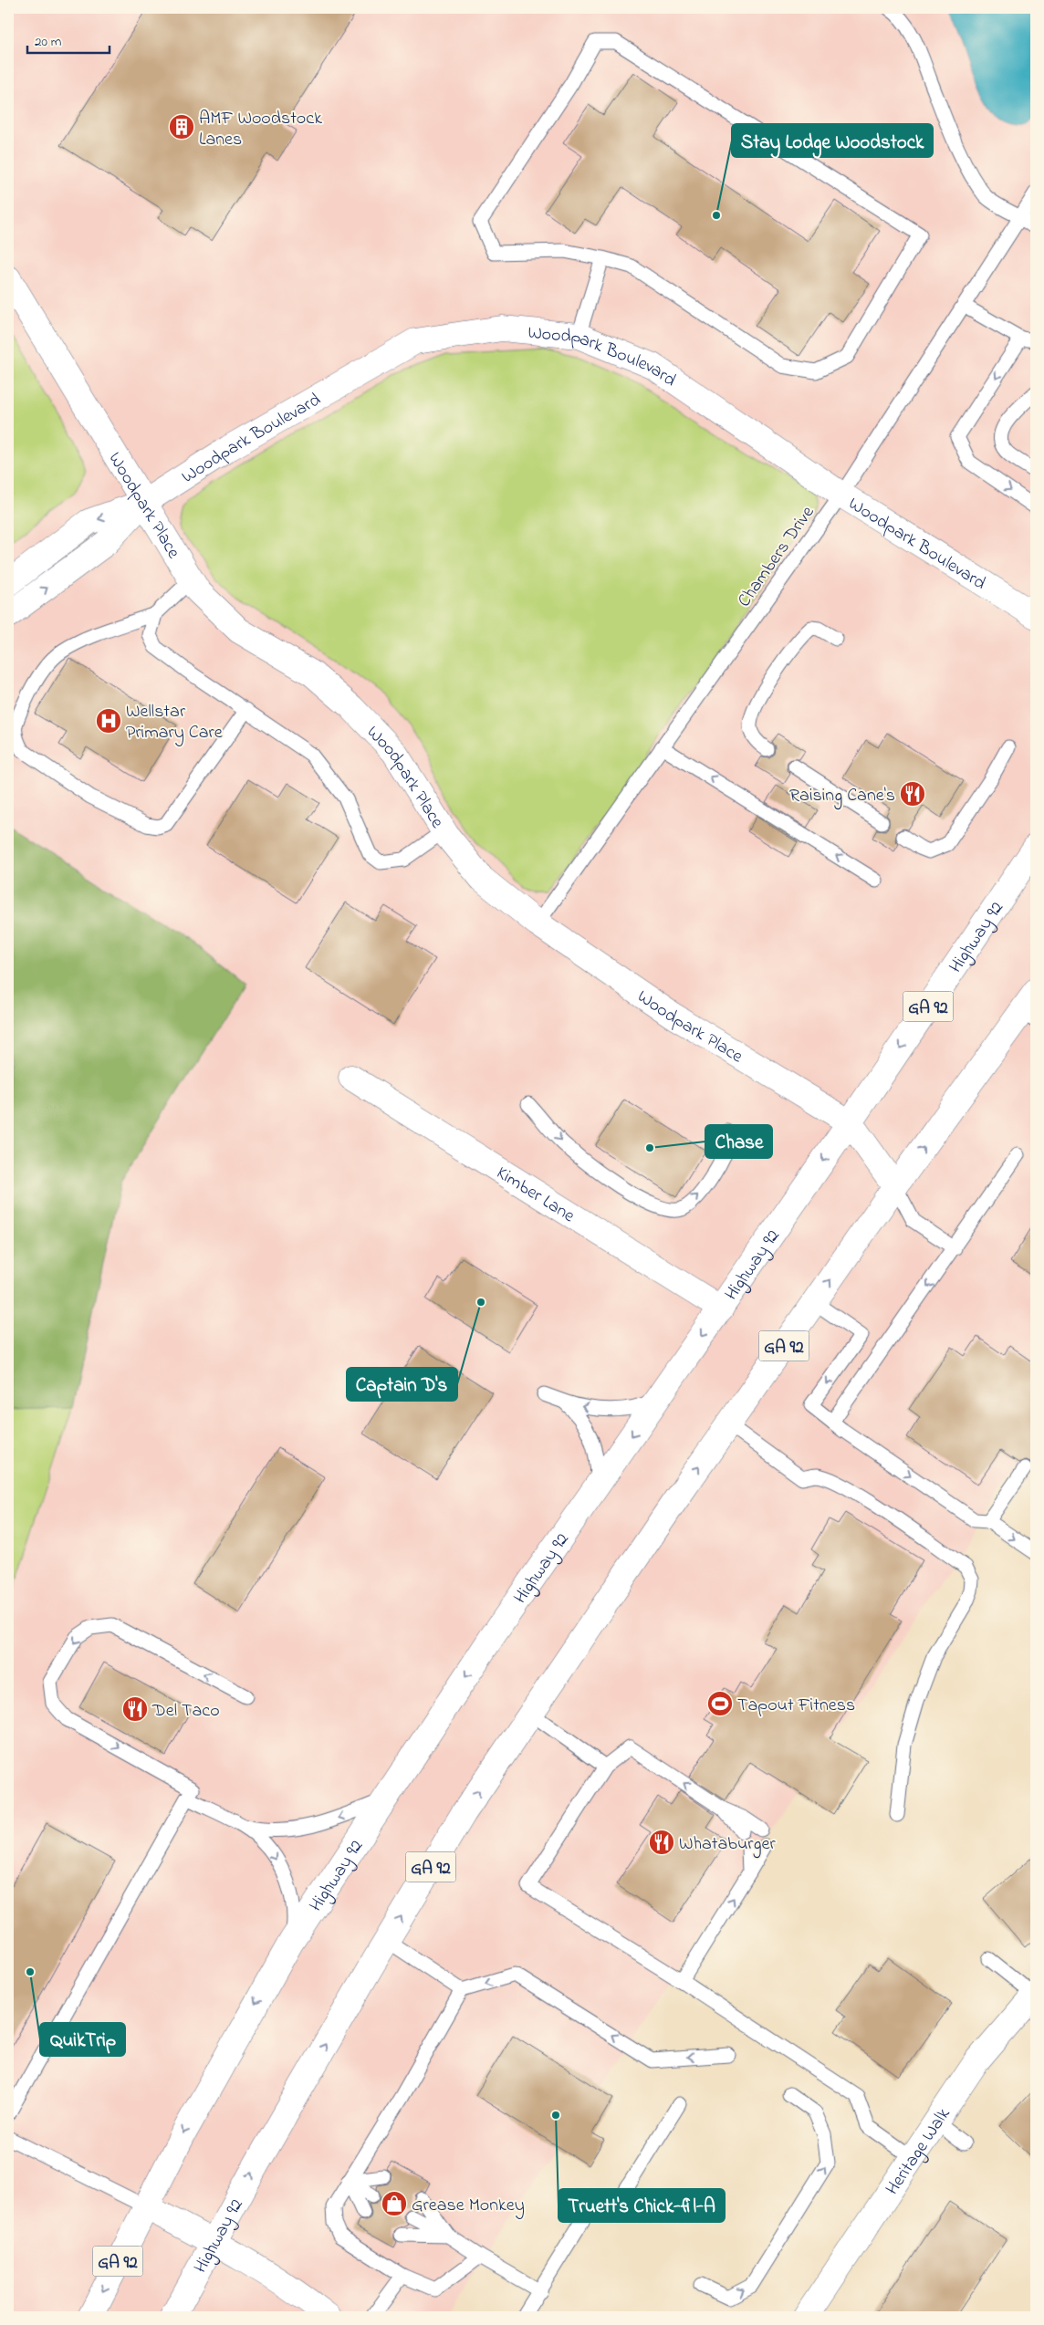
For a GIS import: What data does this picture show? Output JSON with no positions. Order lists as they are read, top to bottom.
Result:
{
  "streets": {
    "street": [
      "Woodpark Boulevard",
      "Woodpark Place",
      "Highway 92",
      "GA 92",
      "Kimber Lane",
      "Heritage Walk"
    ],
    "lane": ["Chambers Drive"]
  },
  "crossings": [
    ["Woodpark Boulevard", "Woodpark Place"],
    ["Woodpark Boulevard", "Chambers Drive"],
    ["Woodpark Place", "Chambers Drive"],
    ["Woodpark Place", "Highway 92"],
    ["Highway 92", "Kimber Lane"]
  ],
  "places": {
    "building": ["AMF Woodstock Lanes"],
    "other": [
      "Stay Lodge Woodstock",
      "Chase",
      "Captain D's",
      "QuikTrip",
      "Truett's Chick-fil-A"
    ],
    "hospital": ["Wellstar Primary Care"],
    "restaurant": ["Raising Cane's", "Del Taco", "Whataburger"],
    "sports": ["Tapout Fitness"],
    "shop": ["Grease Monkey"]
  },
  "scale_bar": "20 m"
}
